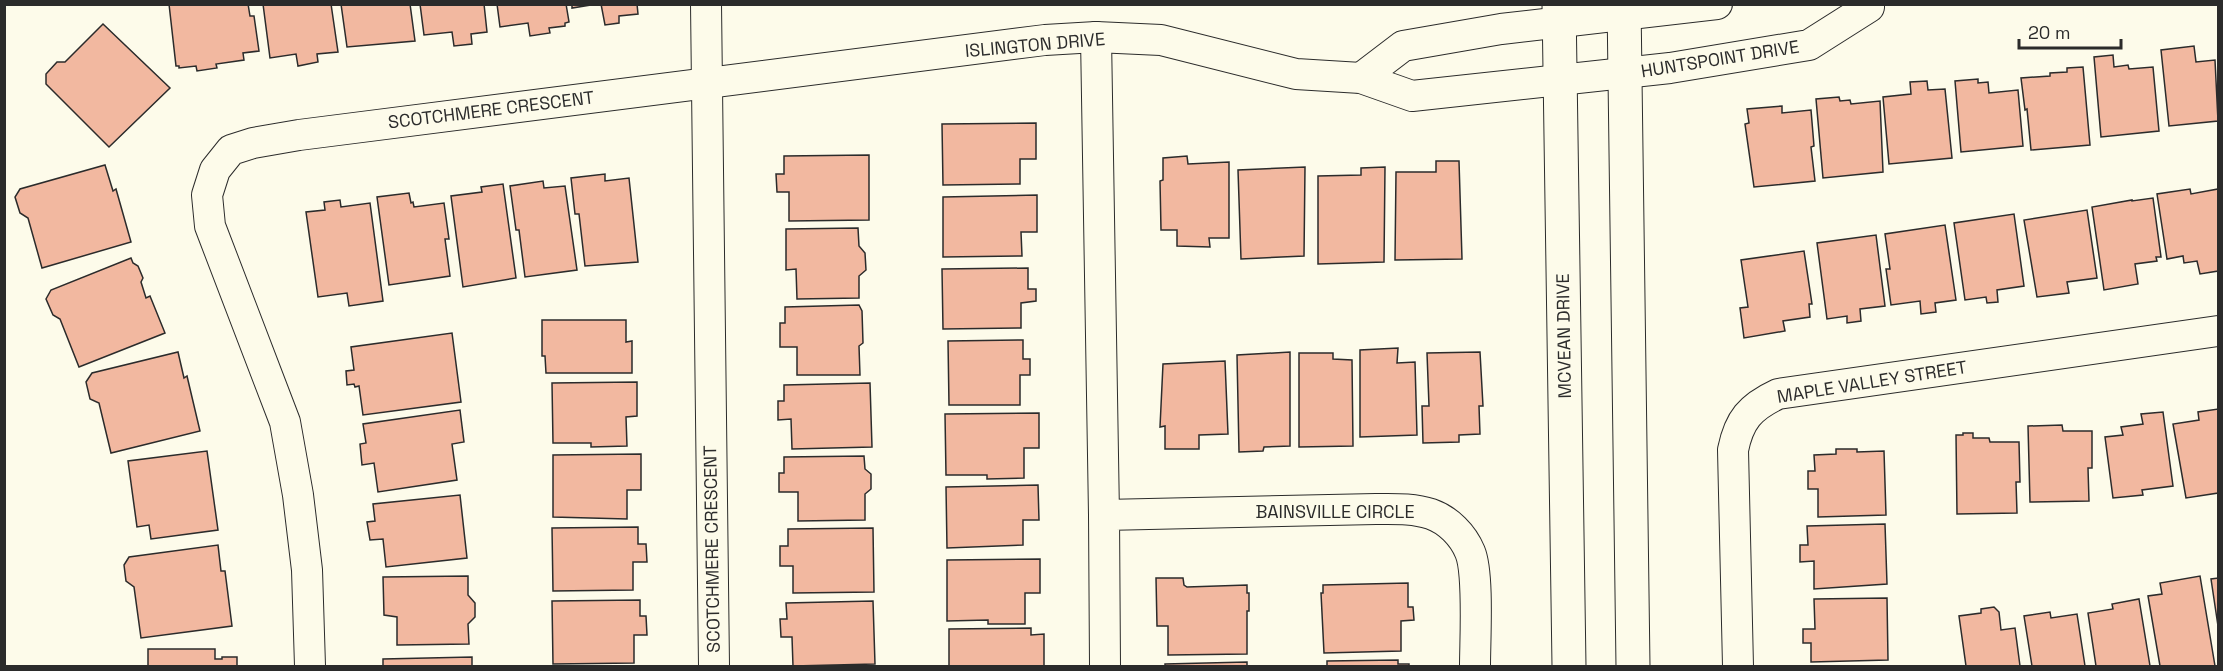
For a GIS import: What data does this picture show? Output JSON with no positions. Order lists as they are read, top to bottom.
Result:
{
  "streets": {
    "main road": ["MCVEAN DRIVE"],
    "street": [
      "ISLINGTON DRIVE",
      "HUNTSPOINT DRIVE",
      "SCOTCHMERE CRESCENT",
      "MAPLE VALLEY STREET",
      "BAINSVILLE CIRCLE"
    ]
  },
  "crossings": [
    ["ISLINGTON DRIVE", "HUNTSPOINT DRIVE"],
    ["ISLINGTON DRIVE", "SCOTCHMERE CRESCENT"],
    ["ISLINGTON DRIVE", "MCVEAN DRIVE"],
    ["HUNTSPOINT DRIVE", "MCVEAN DRIVE"]
  ],
  "scale_bar": "20 m"
}
